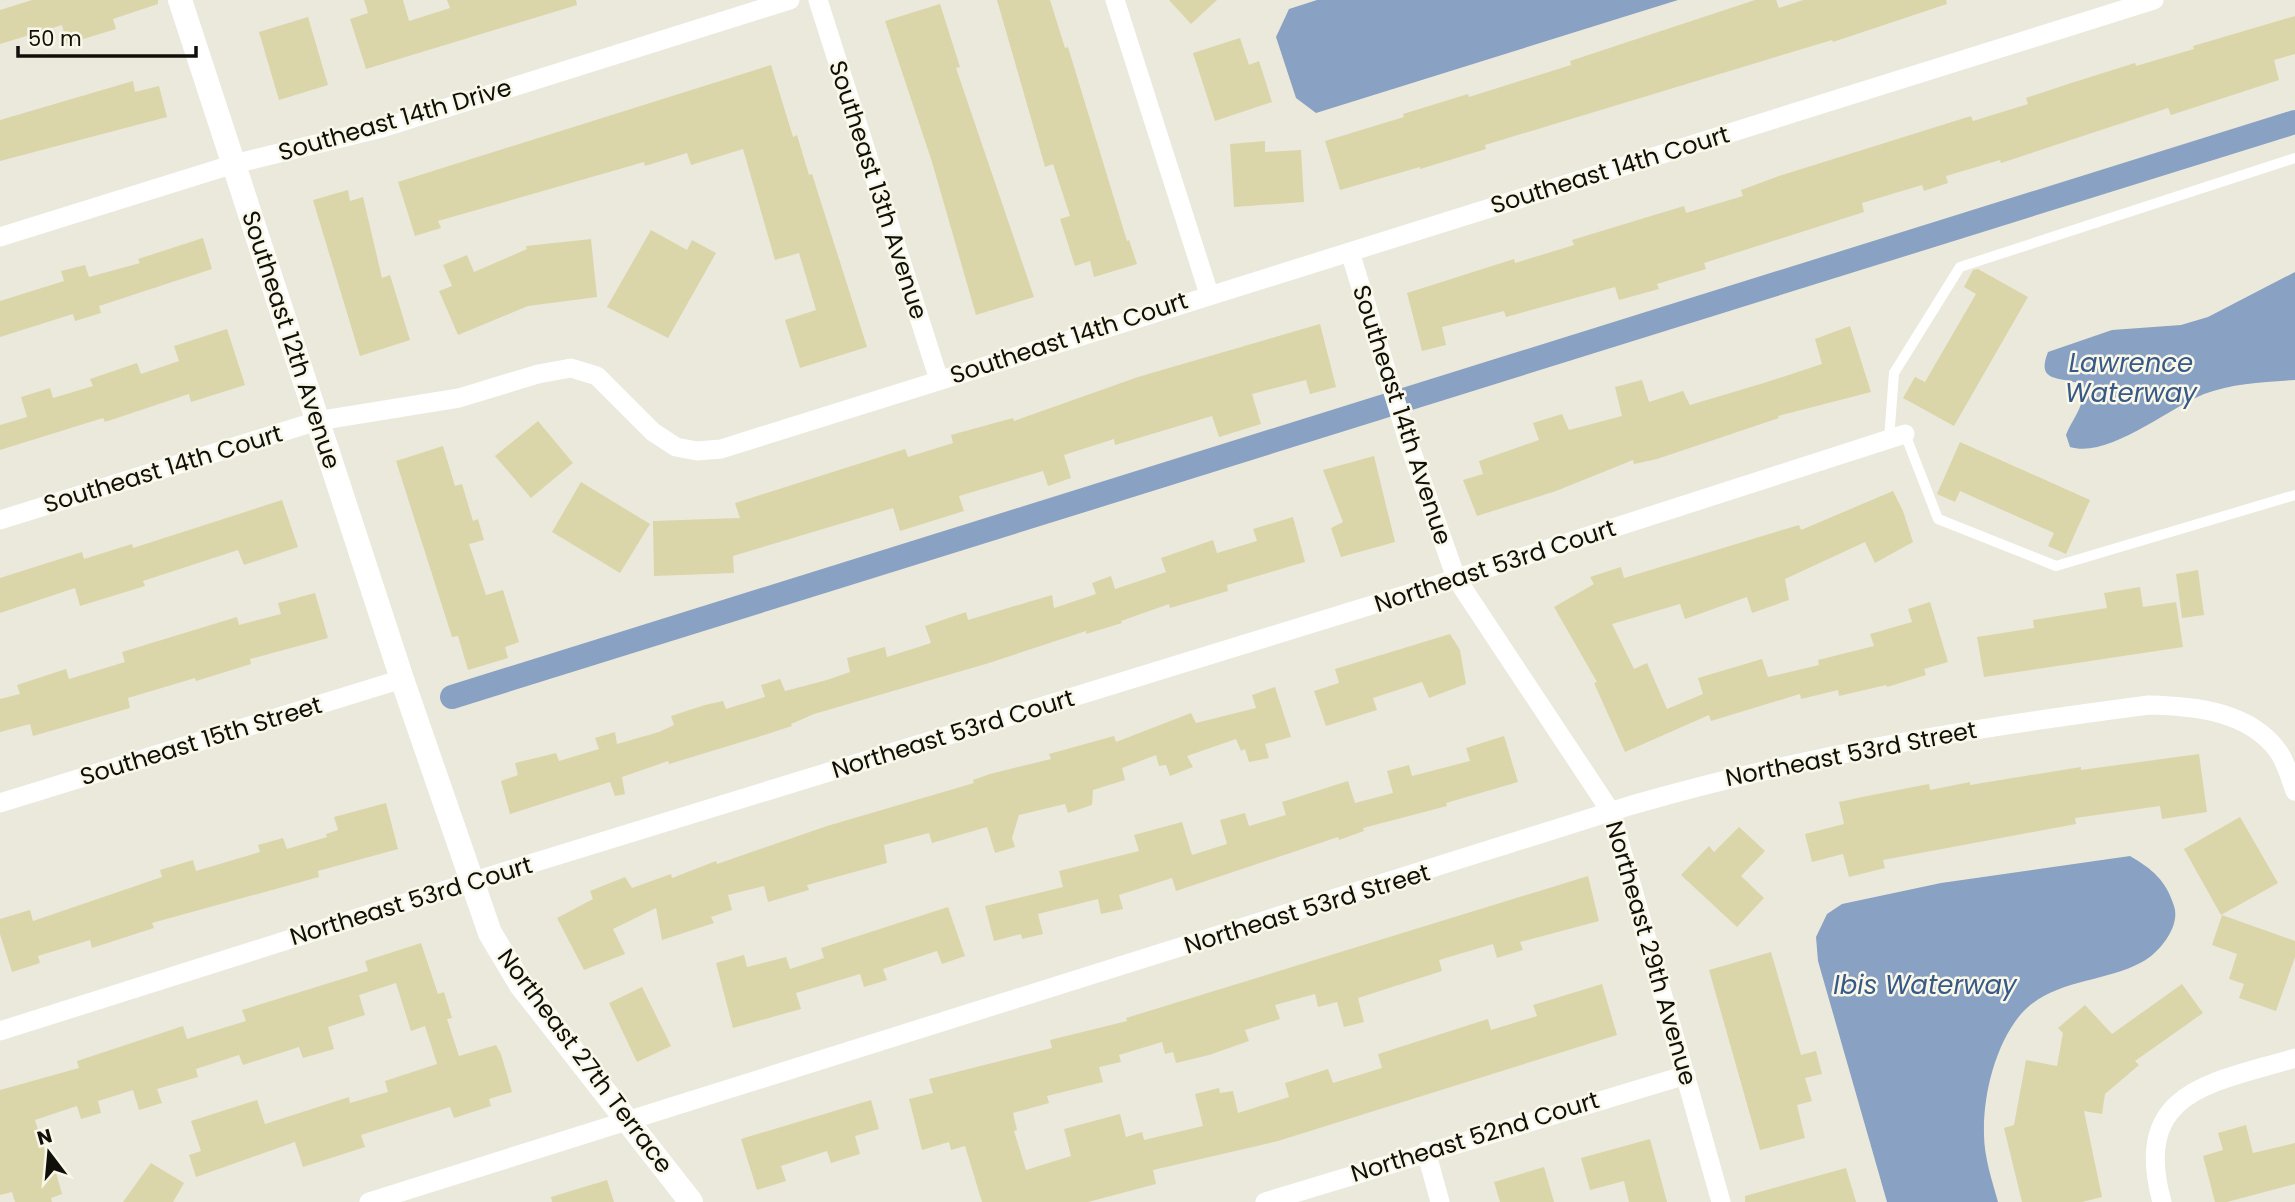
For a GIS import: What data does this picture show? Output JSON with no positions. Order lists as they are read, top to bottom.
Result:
{
  "streets": {
    "street": [
      "Southeast 14th Drive",
      "Southeast 14th Court",
      "Southeast 13th Avenue",
      "Southeast 12th Avenue",
      "Southeast 14th Avenue",
      "Northeast 53rd Court",
      "Southeast 15th Street",
      "Northeast 53rd Street",
      "Northeast 29th Avenue",
      "Northeast 27th Terrace",
      "Northeast 52nd Court"
    ]
  },
  "crossings": [
    ["Southeast 14th Drive", "Southeast 12th Avenue"],
    ["Southeast 14th Court", "Southeast 13th Avenue"],
    ["Southeast 14th Court", "Southeast 12th Avenue"],
    ["Southeast 14th Court", "Southeast 14th Avenue"],
    ["Southeast 12th Avenue", "Southeast 15th Street"],
    ["Southeast 12th Avenue", "Northeast 27th Terrace"],
    ["Southeast 14th Avenue", "Northeast 53rd Court"],
    ["Southeast 14th Avenue", "Northeast 29th Avenue"],
    ["Northeast 53rd Court", "Northeast 29th Avenue"],
    ["Northeast 53rd Court", "Northeast 27th Terrace"],
    ["Southeast 15th Street", "Northeast 27th Terrace"],
    ["Northeast 53rd Street", "Northeast 29th Avenue"],
    ["Northeast 53rd Street", "Northeast 27th Terrace"],
    ["Northeast 29th Avenue", "Northeast 52nd Court"]
  ],
  "water": ["Lawrence Waterway", "Ibis Waterway"],
  "scale_bar": "50 m",
  "north": "top"
}
